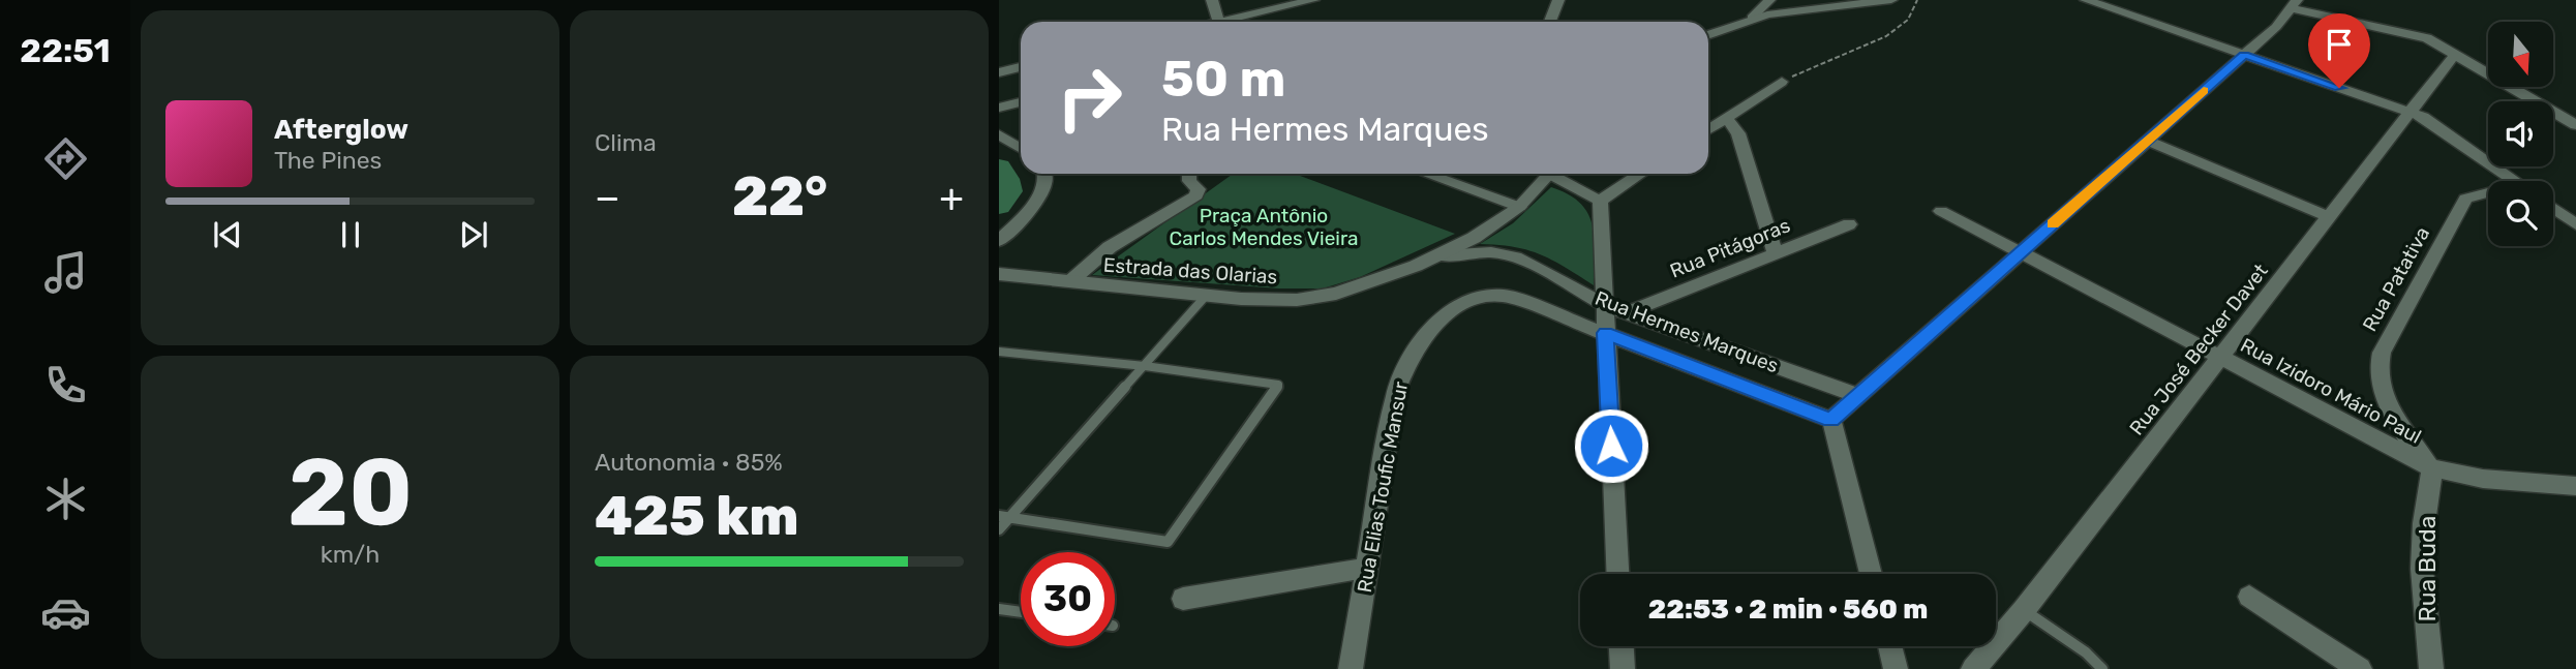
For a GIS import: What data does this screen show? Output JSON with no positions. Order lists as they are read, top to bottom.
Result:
{
  "streets": {
    "street": [
      "Rua Pitágoras",
      "Estrada das Olarias",
      "Rua Patativa",
      "Rua Hermes Marques",
      "Rua José Becker Davet",
      "Rua Izidoro Mário Paul",
      "Rua Elias Toufic Mansur",
      "Rua Buda"
    ]
  },
  "crossings": [
    ["Rua Pitágoras", "Rua Hermes Marques"],
    ["Estrada das Olarias", "Rua Hermes Marques"],
    ["Rua Patativa", "Rua Izidoro Mário Paul"],
    ["Rua Patativa", "Rua Buda"],
    ["Rua Hermes Marques", "Rua Elias Toufic Mansur"],
    ["Rua José Becker Davet", "Rua Izidoro Mário Paul"],
    ["Rua Izidoro Mário Paul", "Rua Buda"]
  ],
  "parks": ["Praça Antônio Carlos Mendes Vieira"],
  "north": "bottom",
  "page": {
    "tabs": "22:51",
    "tile": [
      "Clima",
      ["20", "km/h"],
      ["Autonomia · 85%", "425 km"]
    ],
    "turn": ["50 m", "Rua Hermes Marques"],
    "song": ["Afterglow", "The Pines"],
    "heat": ["−", "22°", "+"],
    "limit": "30",
    "trip": "22:53 · 2 min · 560 m"
  }
}
